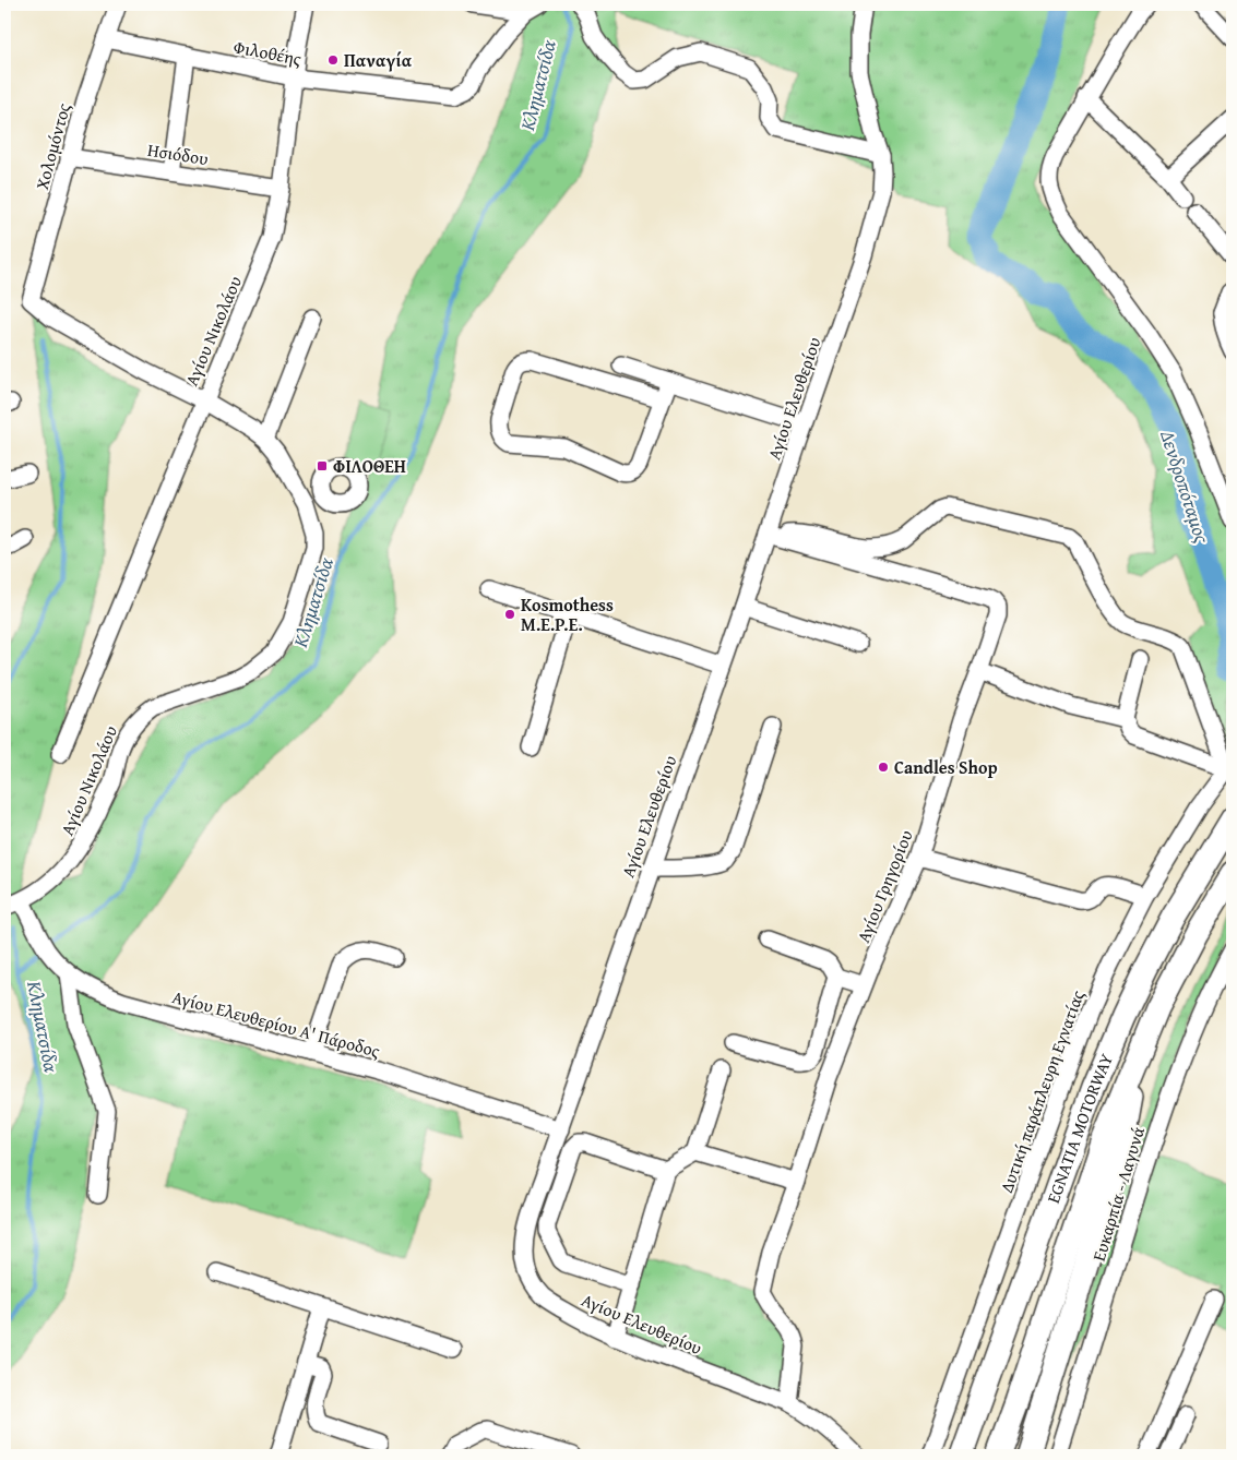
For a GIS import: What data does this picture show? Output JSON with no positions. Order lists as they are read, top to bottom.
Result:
{
  "streets": {
    "highway": ["EGNATIA MOTORWAY"],
    "street": [
      "Φιλοθέης",
      "Χολομόντος",
      "Ησιόδου",
      "Αγίου Νικολάου",
      "Αγίου Ελευθερίου",
      "Αγίου Γρηγορίου",
      "Αγίου Ελευθερίου Α' Πάροδος",
      "Δυτική παράπλευρη Εγνατίας",
      "Ευκαρπία - Λαγυνά"
    ]
  },
  "crossings": [
    ["Φιλοθέης", "Χολομόντος"],
    ["Φιλοθέης", "Αγίου Νικολάου"],
    ["Χολομόντος", "Ησιόδου"],
    ["Χολομόντος", "Αγίου Νικολάου"],
    ["Ησιόδου", "Αγίου Νικολάου"],
    ["Αγίου Νικολάου", "Αγίου Ελευθερίου Α' Πάροδος"],
    ["Αγίου Ελευθερίου", "Αγίου Γρηγορίου"],
    ["Αγίου Ελευθερίου", "Αγίου Ελευθερίου Α' Πάροδος"]
  ],
  "water": ["Κληματσίδα", "Δενδροπόταμος"],
  "places": {
    "other": ["Παναγία", "Kosmothess M.E.P.E.", "Candles Shop"],
    "transit": ["ΦΙΛΟΘΕΗ"]
  }
}
